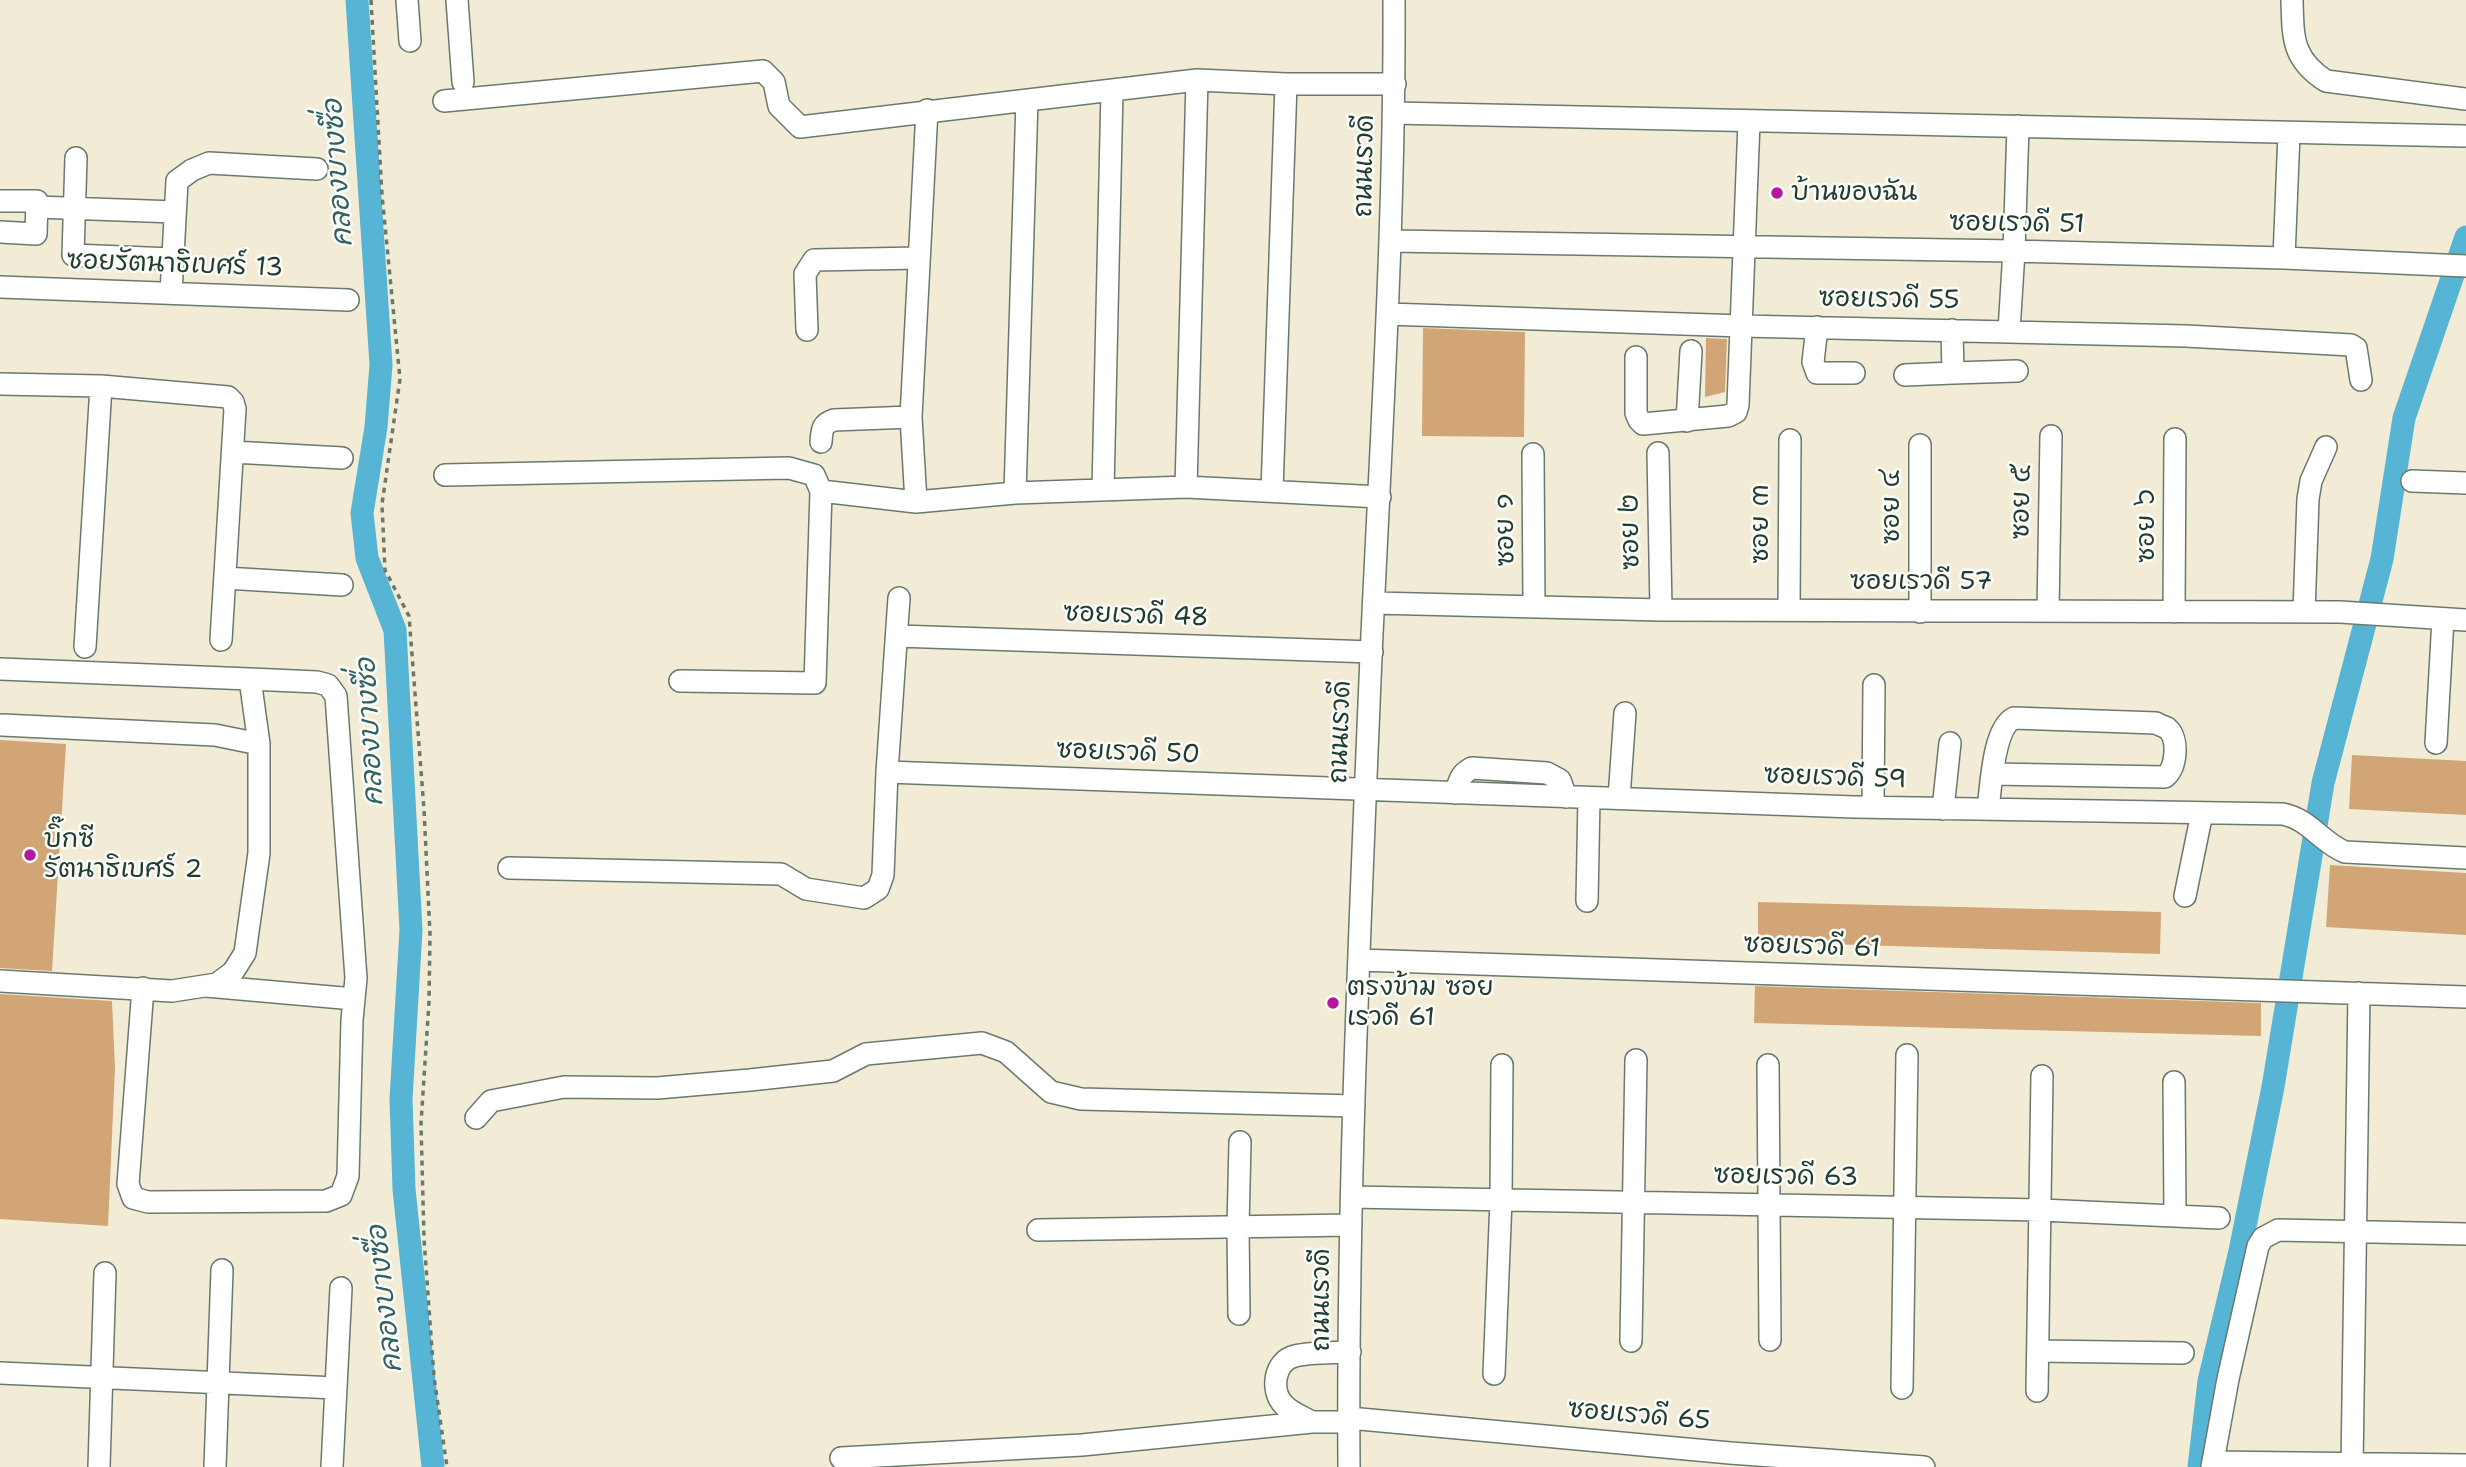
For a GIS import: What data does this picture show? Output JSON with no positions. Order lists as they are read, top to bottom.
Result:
{
  "streets": {
    "street": [
      "ถนนเรวดี",
      "ซอยเรวดี 51",
      "ซอยรัตนาธิเบศร์ 13",
      "ซอยเรวดี 55",
      "ซอย ๕",
      "ซอย ๔",
      "ซอย ๓",
      "ซอย ๖",
      "ซอย ๑",
      "ซอย ๒",
      "ซอยเรวดี 57",
      "ซอยเรวดี 48",
      "ซอยเรวดี 50",
      "ซอยเรวดี 59",
      "ซอยเรวดี 61",
      "ซอยเรวดี 63",
      "ซอยเรวดี 65"
    ]
  },
  "crossings": [
    ["ถนนเรวดี", "ซอยเรวดี 51"],
    ["ถนนเรวดี", "ซอยเรวดี 55"],
    ["ถนนเรวดี", "ซอยเรวดี 57"],
    ["ถนนเรวดี", "ซอยเรวดี 48"],
    ["ถนนเรวดี", "ซอยเรวดี 50"],
    ["ถนนเรวดี", "ซอยเรวดี 59"],
    ["ถนนเรวดี", "ซอยเรวดี 61"],
    ["ถนนเรวดี", "ซอยเรวดี 63"],
    ["ถนนเรวดี", "ซอยเรวดี 65"],
    ["ซอย ๕", "ซอยเรวดี 57"],
    ["ซอย ๔", "ซอยเรวดี 57"],
    ["ซอย ๓", "ซอยเรวดี 57"],
    ["ซอย ๖", "ซอยเรวดี 57"],
    ["ซอย ๑", "ซอยเรวดี 57"],
    ["ซอย ๒", "ซอยเรวดี 57"],
    ["ซอยเรวดี 50", "ซอยเรวดี 59"]
  ],
  "water": ["คลองบางซื่อ"],
  "places": ["บ้านของฉัน", "บิ๊กซี รัตนาธิเบศร์ 2", "ตรงข้าม ซอย เรวดี 61"]
}
